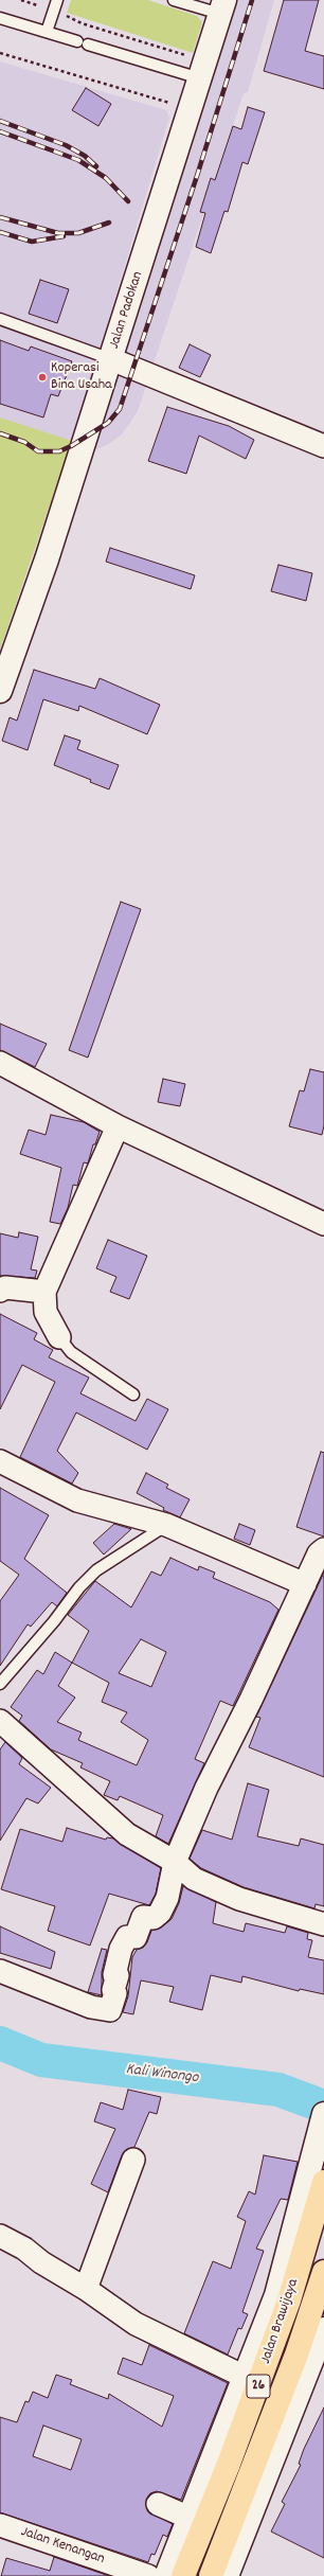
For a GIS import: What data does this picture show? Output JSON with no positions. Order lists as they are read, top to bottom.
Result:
{
  "streets": {
    "highway": ["Jalan Brawijaya", "26"],
    "street": ["Jalan Padokan", "Jalan Kenangan"]
  },
  "water": ["Kali Winongo"],
  "places": ["Koperasi Bina Usaha"]
}
